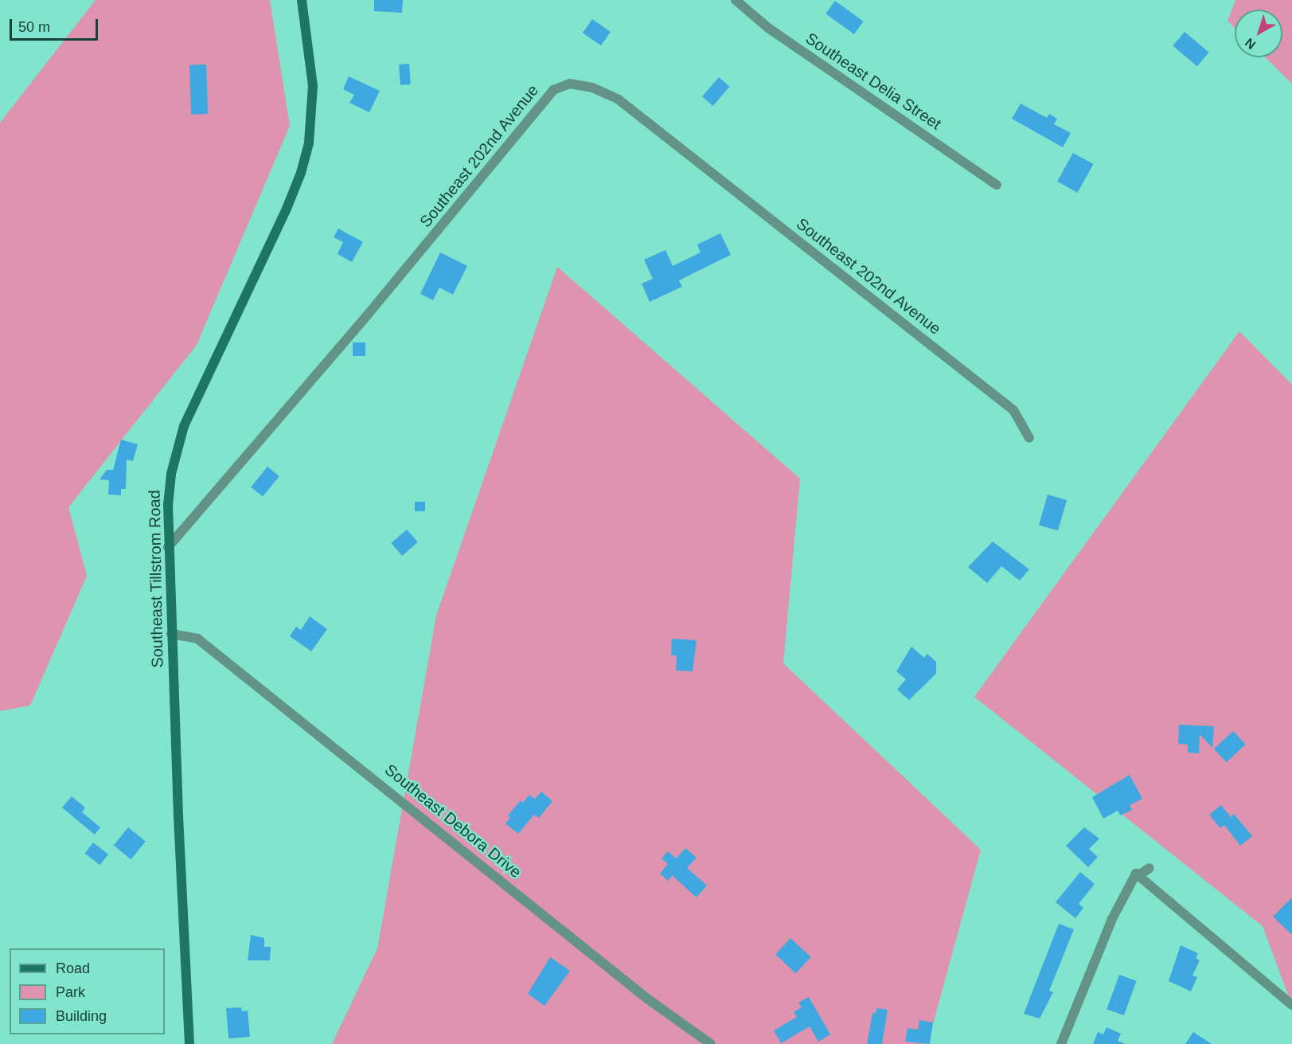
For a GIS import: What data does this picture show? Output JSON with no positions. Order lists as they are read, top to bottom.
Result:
{
  "streets": {
    "main road": ["Southeast Tillstrom Road"],
    "street": ["Southeast Delia Street", "Southeast 202nd Avenue", "Southeast Debora Drive"]
  },
  "crossings": [
    ["Southeast 202nd Avenue", "Southeast Tillstrom Road"],
    ["Southeast Tillstrom Road", "Southeast Debora Drive"]
  ],
  "legend": ["Road", "Park", "Building"],
  "scale_bar": "50 m",
  "north": "bottom left"
}
